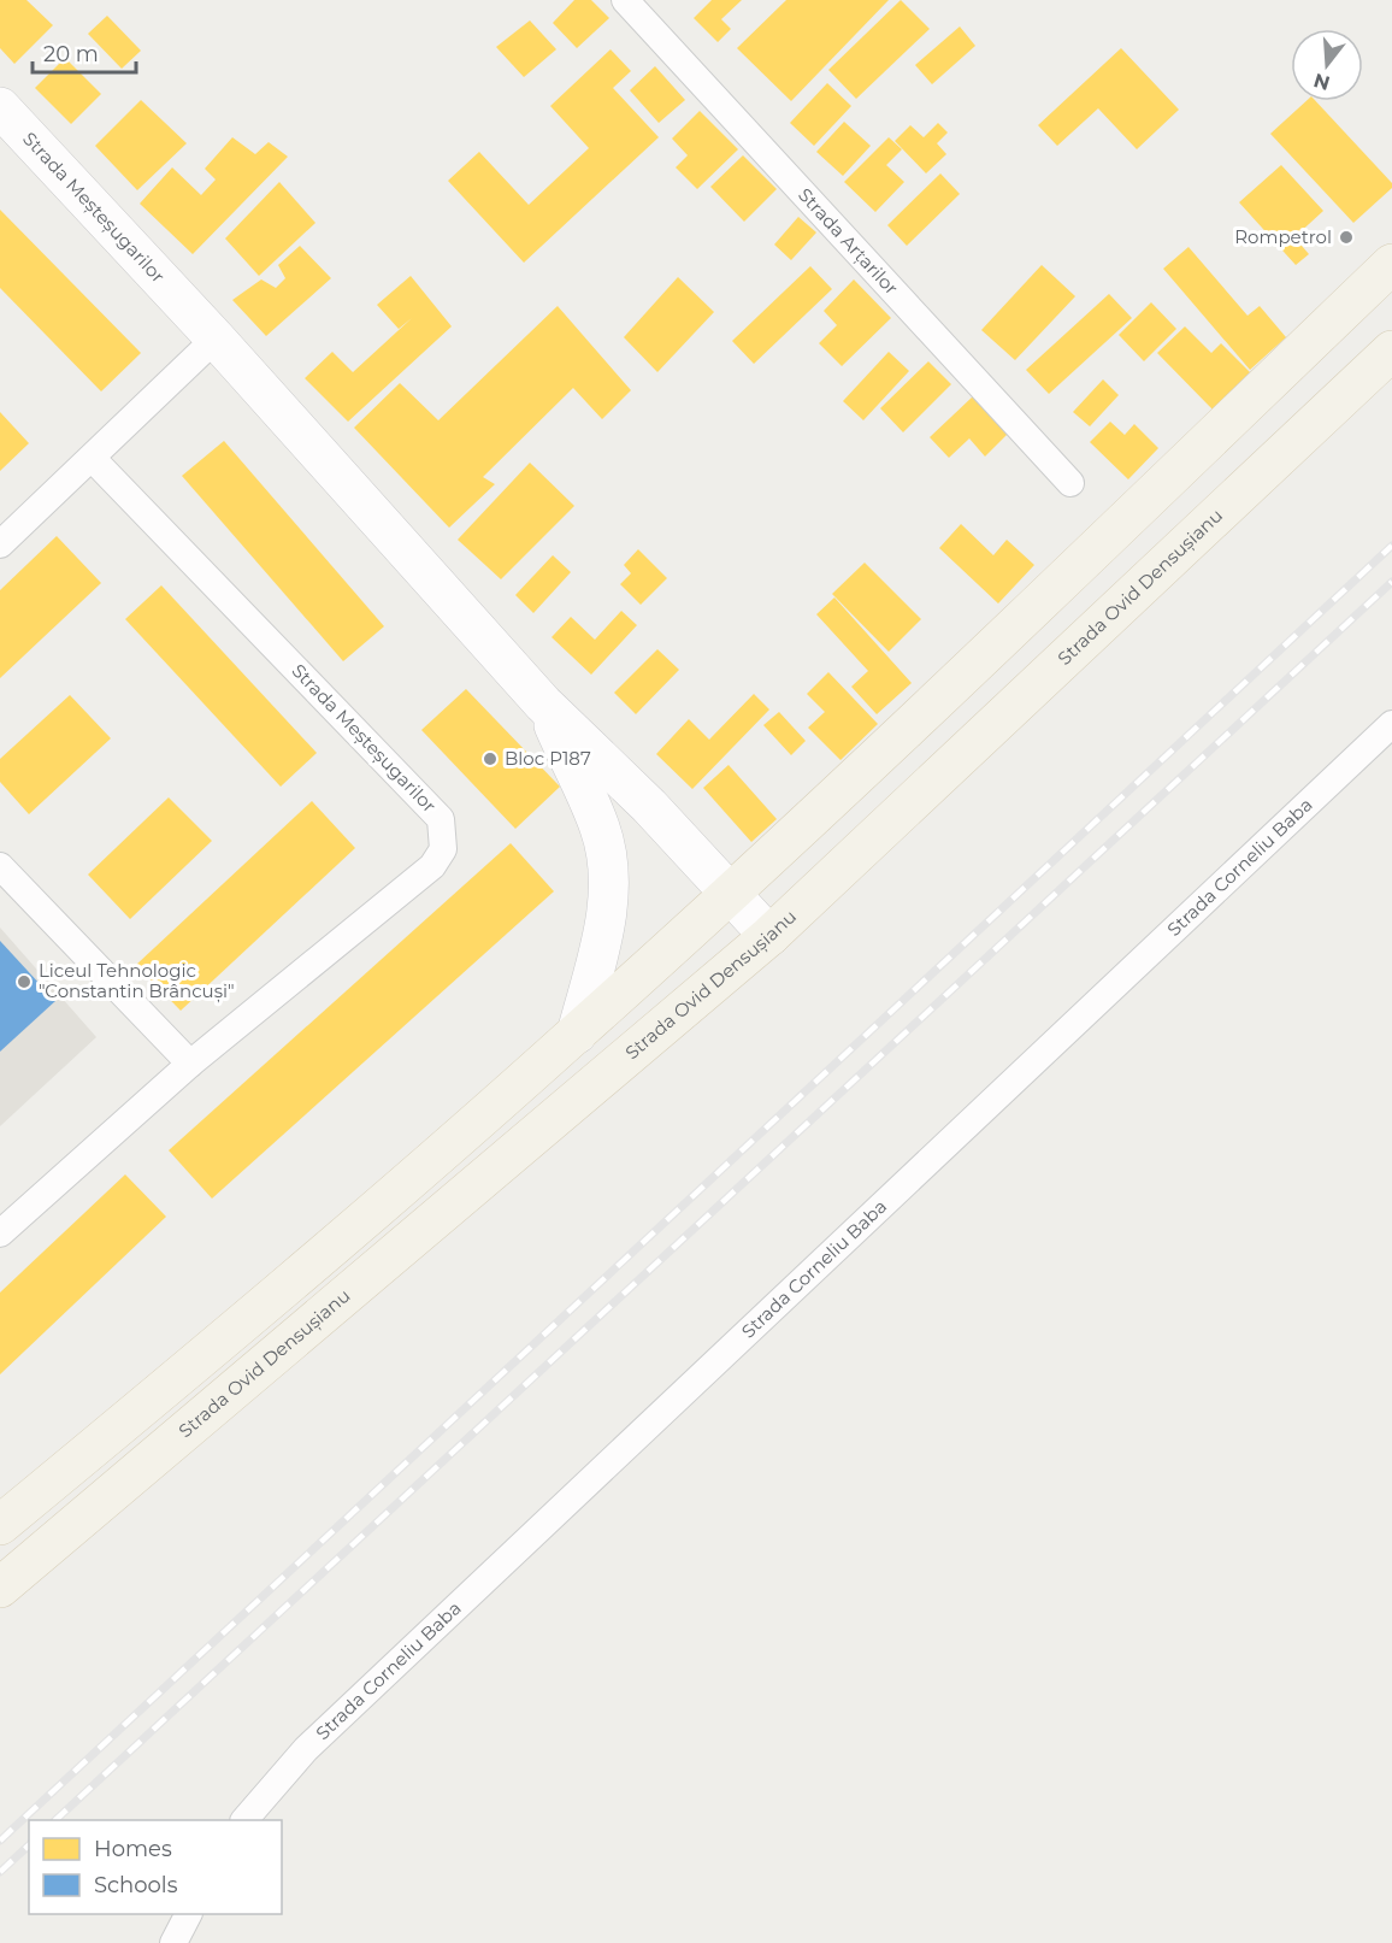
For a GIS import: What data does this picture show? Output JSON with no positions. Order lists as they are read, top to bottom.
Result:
{
  "streets": {
    "main road": ["Strada Meșteșugarilor", "Strada Ovid Densușianu"],
    "street": ["Strada Arțarilor", "Strada Corneliu Baba"]
  },
  "crossings": [
    ["Strada Meșteșugarilor", "Strada Ovid Densușianu"]
  ],
  "places": ["Rompetrol", "Bloc P187", "Liceul Tehnologic \"Constantin Brâncuși\""],
  "legend": ["Homes", "Schools"],
  "scale_bar": "20 m",
  "north": "bottom"
}
